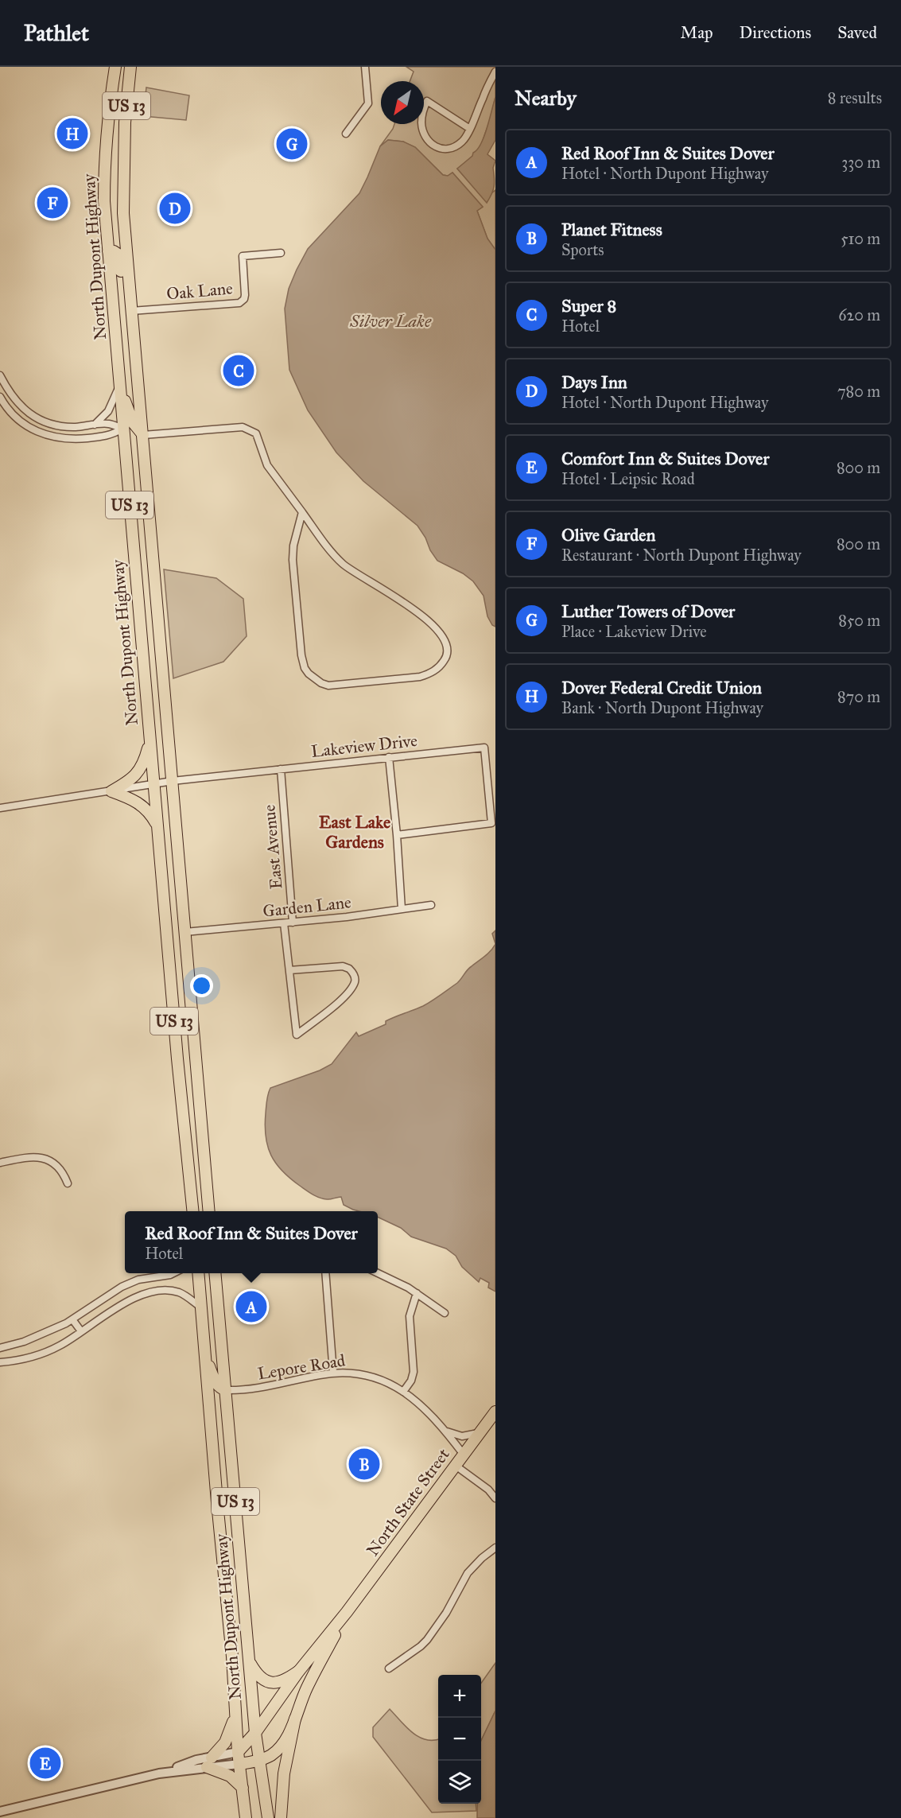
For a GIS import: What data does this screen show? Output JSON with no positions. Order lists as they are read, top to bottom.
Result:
{
  "streets": {
    "main road": ["US 13", "North Dupont Highway", "North State Street"],
    "street": [
      "Oak Lane",
      "Lakeview Drive",
      "East Avenue",
      "Garden Lane",
      "Lepore Road"
    ]
  },
  "crossings": [
    ["North Dupont Highway", "Oak Lane"],
    ["North Dupont Highway", "Lakeview Drive"],
    ["North Dupont Highway", "Garden Lane"],
    ["North Dupont Highway", "Lepore Road"],
    ["North Dupont Highway", "North State Street"],
    ["Lakeview Drive", "East Avenue"],
    ["East Avenue", "Garden Lane"],
    ["Lepore Road", "North State Street"]
  ],
  "districts": ["East Lake Gardens"],
  "water": ["Silver Lake"],
  "north": "bottom left",
  "page": {
    "header": "Pathlet",
    "nav": ["Map", "Directions", "Saved"],
    "heading": ["Nearby", "8 results"],
    "pins": [
      "H",
      "G",
      "F",
      "D",
      "C",
      "A",
      "B",
      "E"
    ],
    "list": [
      {
        "mark": "A",
        "name": "Red Roof Inn & Suites Dover",
        "note": "Hotel · North Dupont Highway",
        "value": "330 m"
      },
      {
        "mark": "B",
        "name": "Planet Fitness",
        "note": "Sports",
        "value": "510 m"
      },
      {
        "mark": "C",
        "name": "Super 8",
        "note": "Hotel",
        "value": "620 m"
      },
      {
        "mark": "D",
        "name": "Days Inn",
        "note": "Hotel · North Dupont Highway",
        "value": "780 m"
      },
      {
        "mark": "E",
        "name": "Comfort Inn & Suites Dover",
        "note": "Hotel · Leipsic Road",
        "value": "800 m"
      },
      {
        "mark": "F",
        "name": "Olive Garden",
        "note": "Restaurant · North Dupont Highway",
        "value": "800 m"
      },
      {
        "mark": "G",
        "name": "Luther Towers of Dover",
        "note": "Place · Lakeview Drive",
        "value": "850 m"
      },
      {
        "mark": "H",
        "name": "Dover Federal Credit Union",
        "note": "Bank · North Dupont Highway",
        "value": "870 m"
      }
    ],
    "popup": ["Red Roof Inn & Suites Dover", "Hotel"],
    "map_buttons": ["+", "−"]
  }
}
